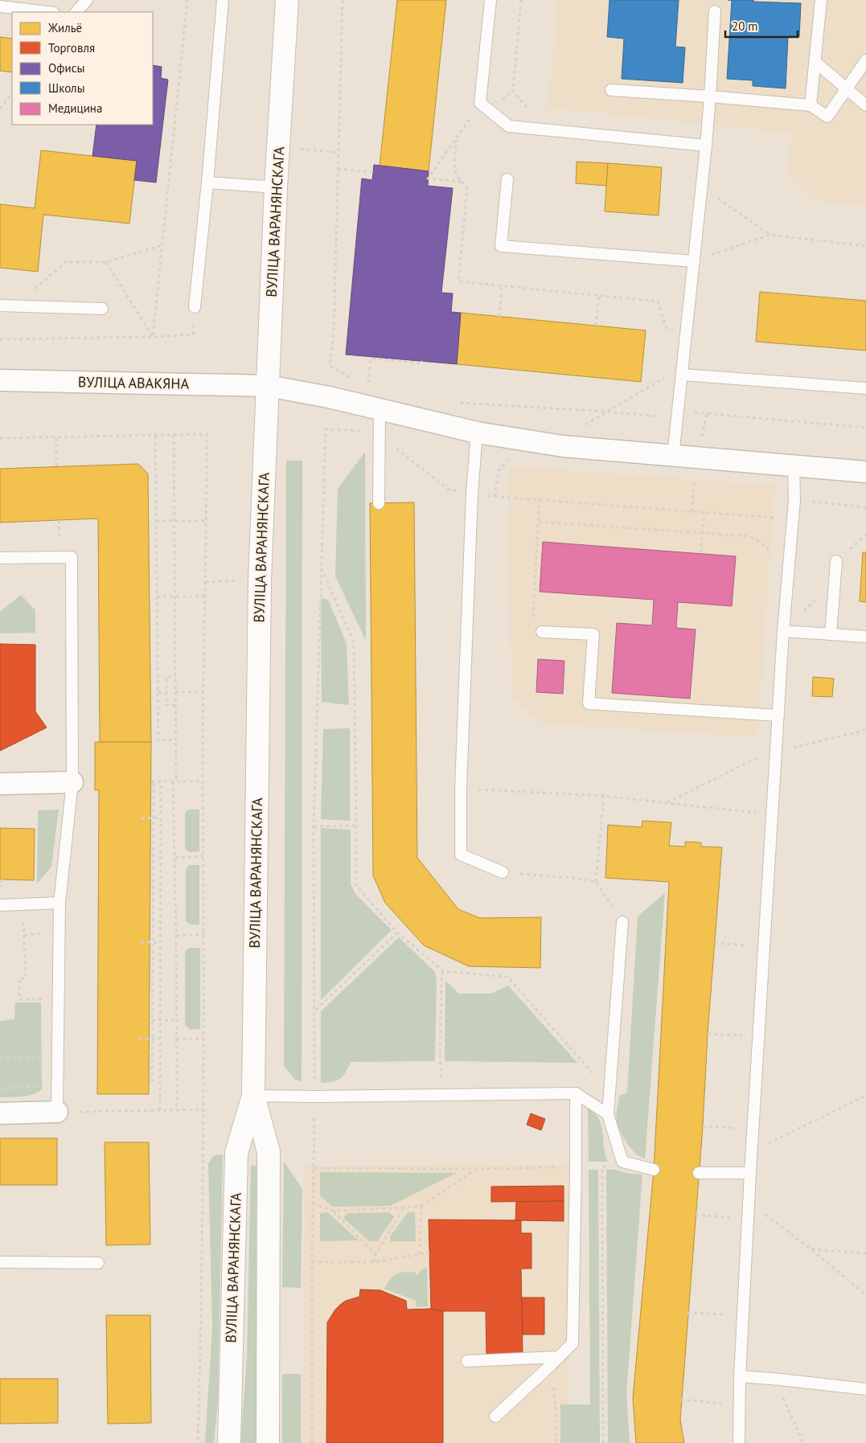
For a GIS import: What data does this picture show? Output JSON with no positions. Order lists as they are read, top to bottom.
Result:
{
  "streets": {
    "main road": ["ВУЛІЦА ВАРАНЯНСКАГА"],
    "street": ["ВУЛІЦА АВАКЯНА"]
  },
  "crossings": [
    ["ВУЛІЦА ВАРАНЯНСКАГА", "ВУЛІЦА АВАКЯНА"]
  ],
  "legend": [
    "Жильё",
    "Торговля",
    "Офисы",
    "Школы",
    "Медицина"
  ],
  "scale_bar": "20 m"
}
